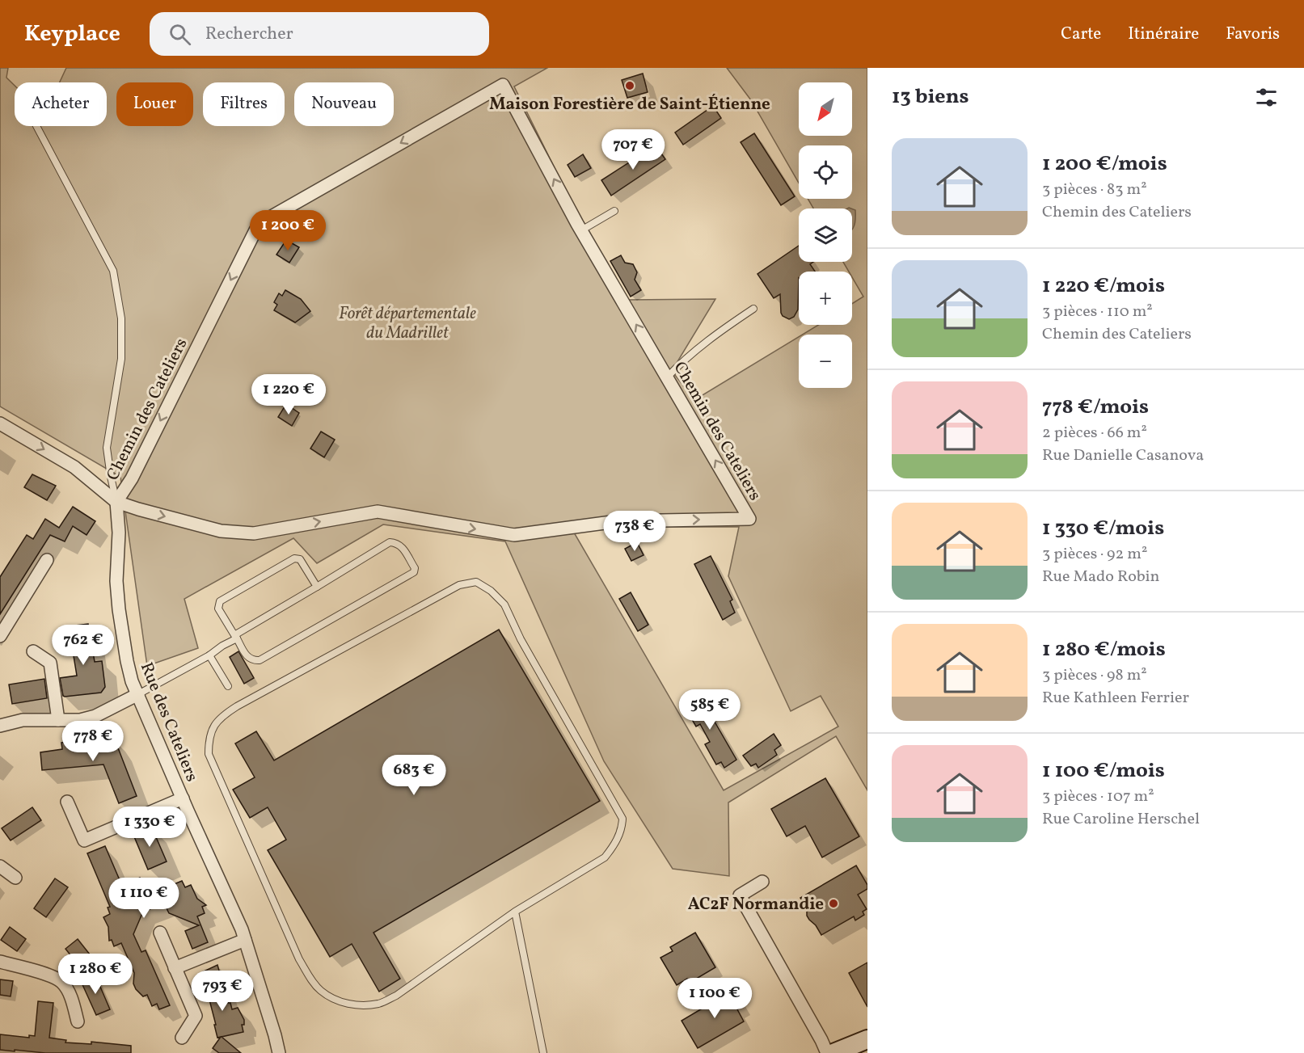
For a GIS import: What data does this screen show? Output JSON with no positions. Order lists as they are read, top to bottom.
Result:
{
  "streets": {
    "street": ["Chemin des Cateliers", "Rue des Cateliers"]
  },
  "crossings": [
    ["Chemin des Cateliers", "Rue des Cateliers"]
  ],
  "parks": ["Forêt départementale du Madrillet"],
  "places": ["Maison Forestière de Saint-Étienne", "AC2F Normandie"],
  "north": "bottom left",
  "page": {
    "header": "Keyplace",
    "search": "Rechercher",
    "nav": ["Carte", "Itinéraire", "Favoris"],
    "heading": "13 biens",
    "map_buttons": ["+", "−"],
    "chip": [
      "Acheter",
      "Louer",
      "Filtres",
      "Nouveau"
    ],
    "list": [
      {
        "name": "1 200 €/mois",
        "note": "3 pièces · 83 m² · Chemin des Cateliers"
      },
      {
        "name": "1 220 €/mois",
        "note": "3 pièces · 110 m² · Chemin des Cateliers"
      },
      {
        "name": "778 €/mois",
        "note": "2 pièces · 66 m² · Rue Danielle Casanova"
      },
      {
        "name": "1 330 €/mois",
        "note": "3 pièces · 92 m² · Rue Mado Robin"
      },
      {
        "name": "1 280 €/mois",
        "note": "3 pièces · 98 m² · Rue Kathleen Ferrier"
      },
      {
        "name": "1 100 €/mois",
        "note": "3 pièces · 107 m² · Rue Caroline Herschel"
      }
    ],
    "price": [
      "707 €",
      "1 200 €",
      "1 220 €",
      "738 €",
      "762 €",
      "585 €",
      "778 €",
      "683 €",
      "1 330 €",
      "1 110 €",
      "1 280 €",
      "793 €",
      "1 100 €"
    ]
  }
}
